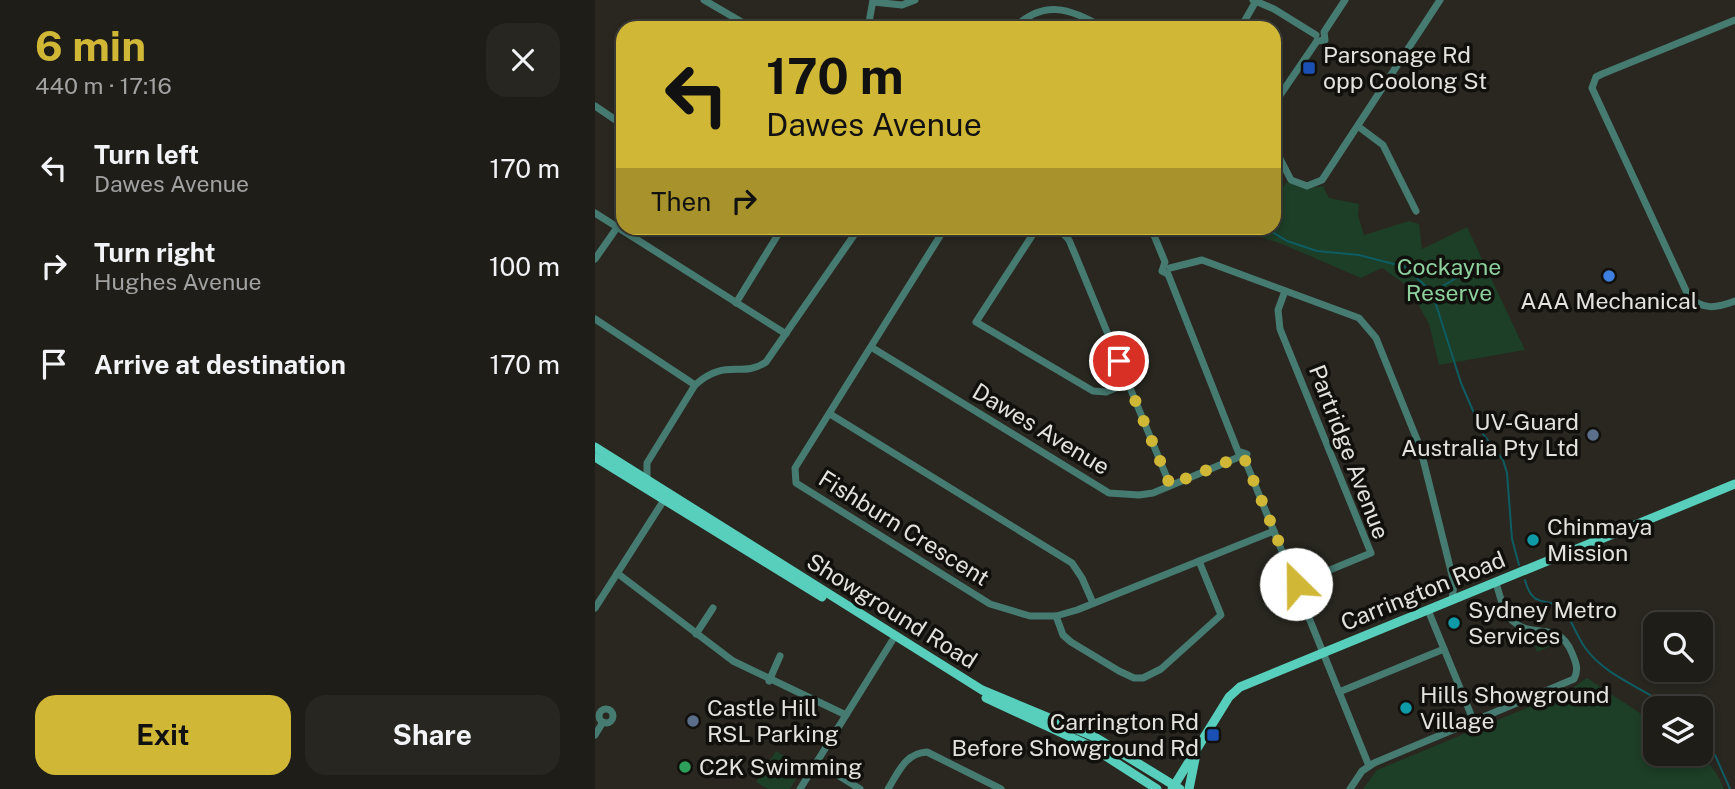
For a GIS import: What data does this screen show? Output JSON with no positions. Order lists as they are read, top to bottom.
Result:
{
  "streets": {
    "main road": ["Carrington Road", "Showground Road"],
    "street": ["Dawes Avenue", "Partridge Avenue", "Fishburn Crescent"]
  },
  "crossings": [
    ["Dawes Avenue", "Fishburn Crescent"],
    ["Carrington Road", "Showground Road"]
  ],
  "parks": ["Cockayne Reserve"],
  "places": {
    "transit": ["Parsonage Rd opp Coolong St", "Carrington Rd Before Showground Rd"],
    "other": [
      "AAA Mechanical",
      "UV-Guard Australia Pty Ltd",
      "Chinmaya Mission",
      "Sydney Metro Services",
      "Hills Showground Village",
      "Castle Hill RSL Parking",
      "C2K Swimming"
    ]
  },
  "page": {
    "heading": ["6 min", "440 m · 17:16"],
    "turn": ["170 m", "Dawes Avenue"],
    "list": [
      {
        "name": "Turn left",
        "note": "Dawes Avenue",
        "value": "170 m"
      },
      {
        "name": "Turn right",
        "note": "Hughes Avenue",
        "value": "100 m"
      },
      {
        "name": "Arrive at destination",
        "value": "170 m"
      }
    ],
    "then": "Then",
    "buttons": ["Exit", "Share"]
  }
}
